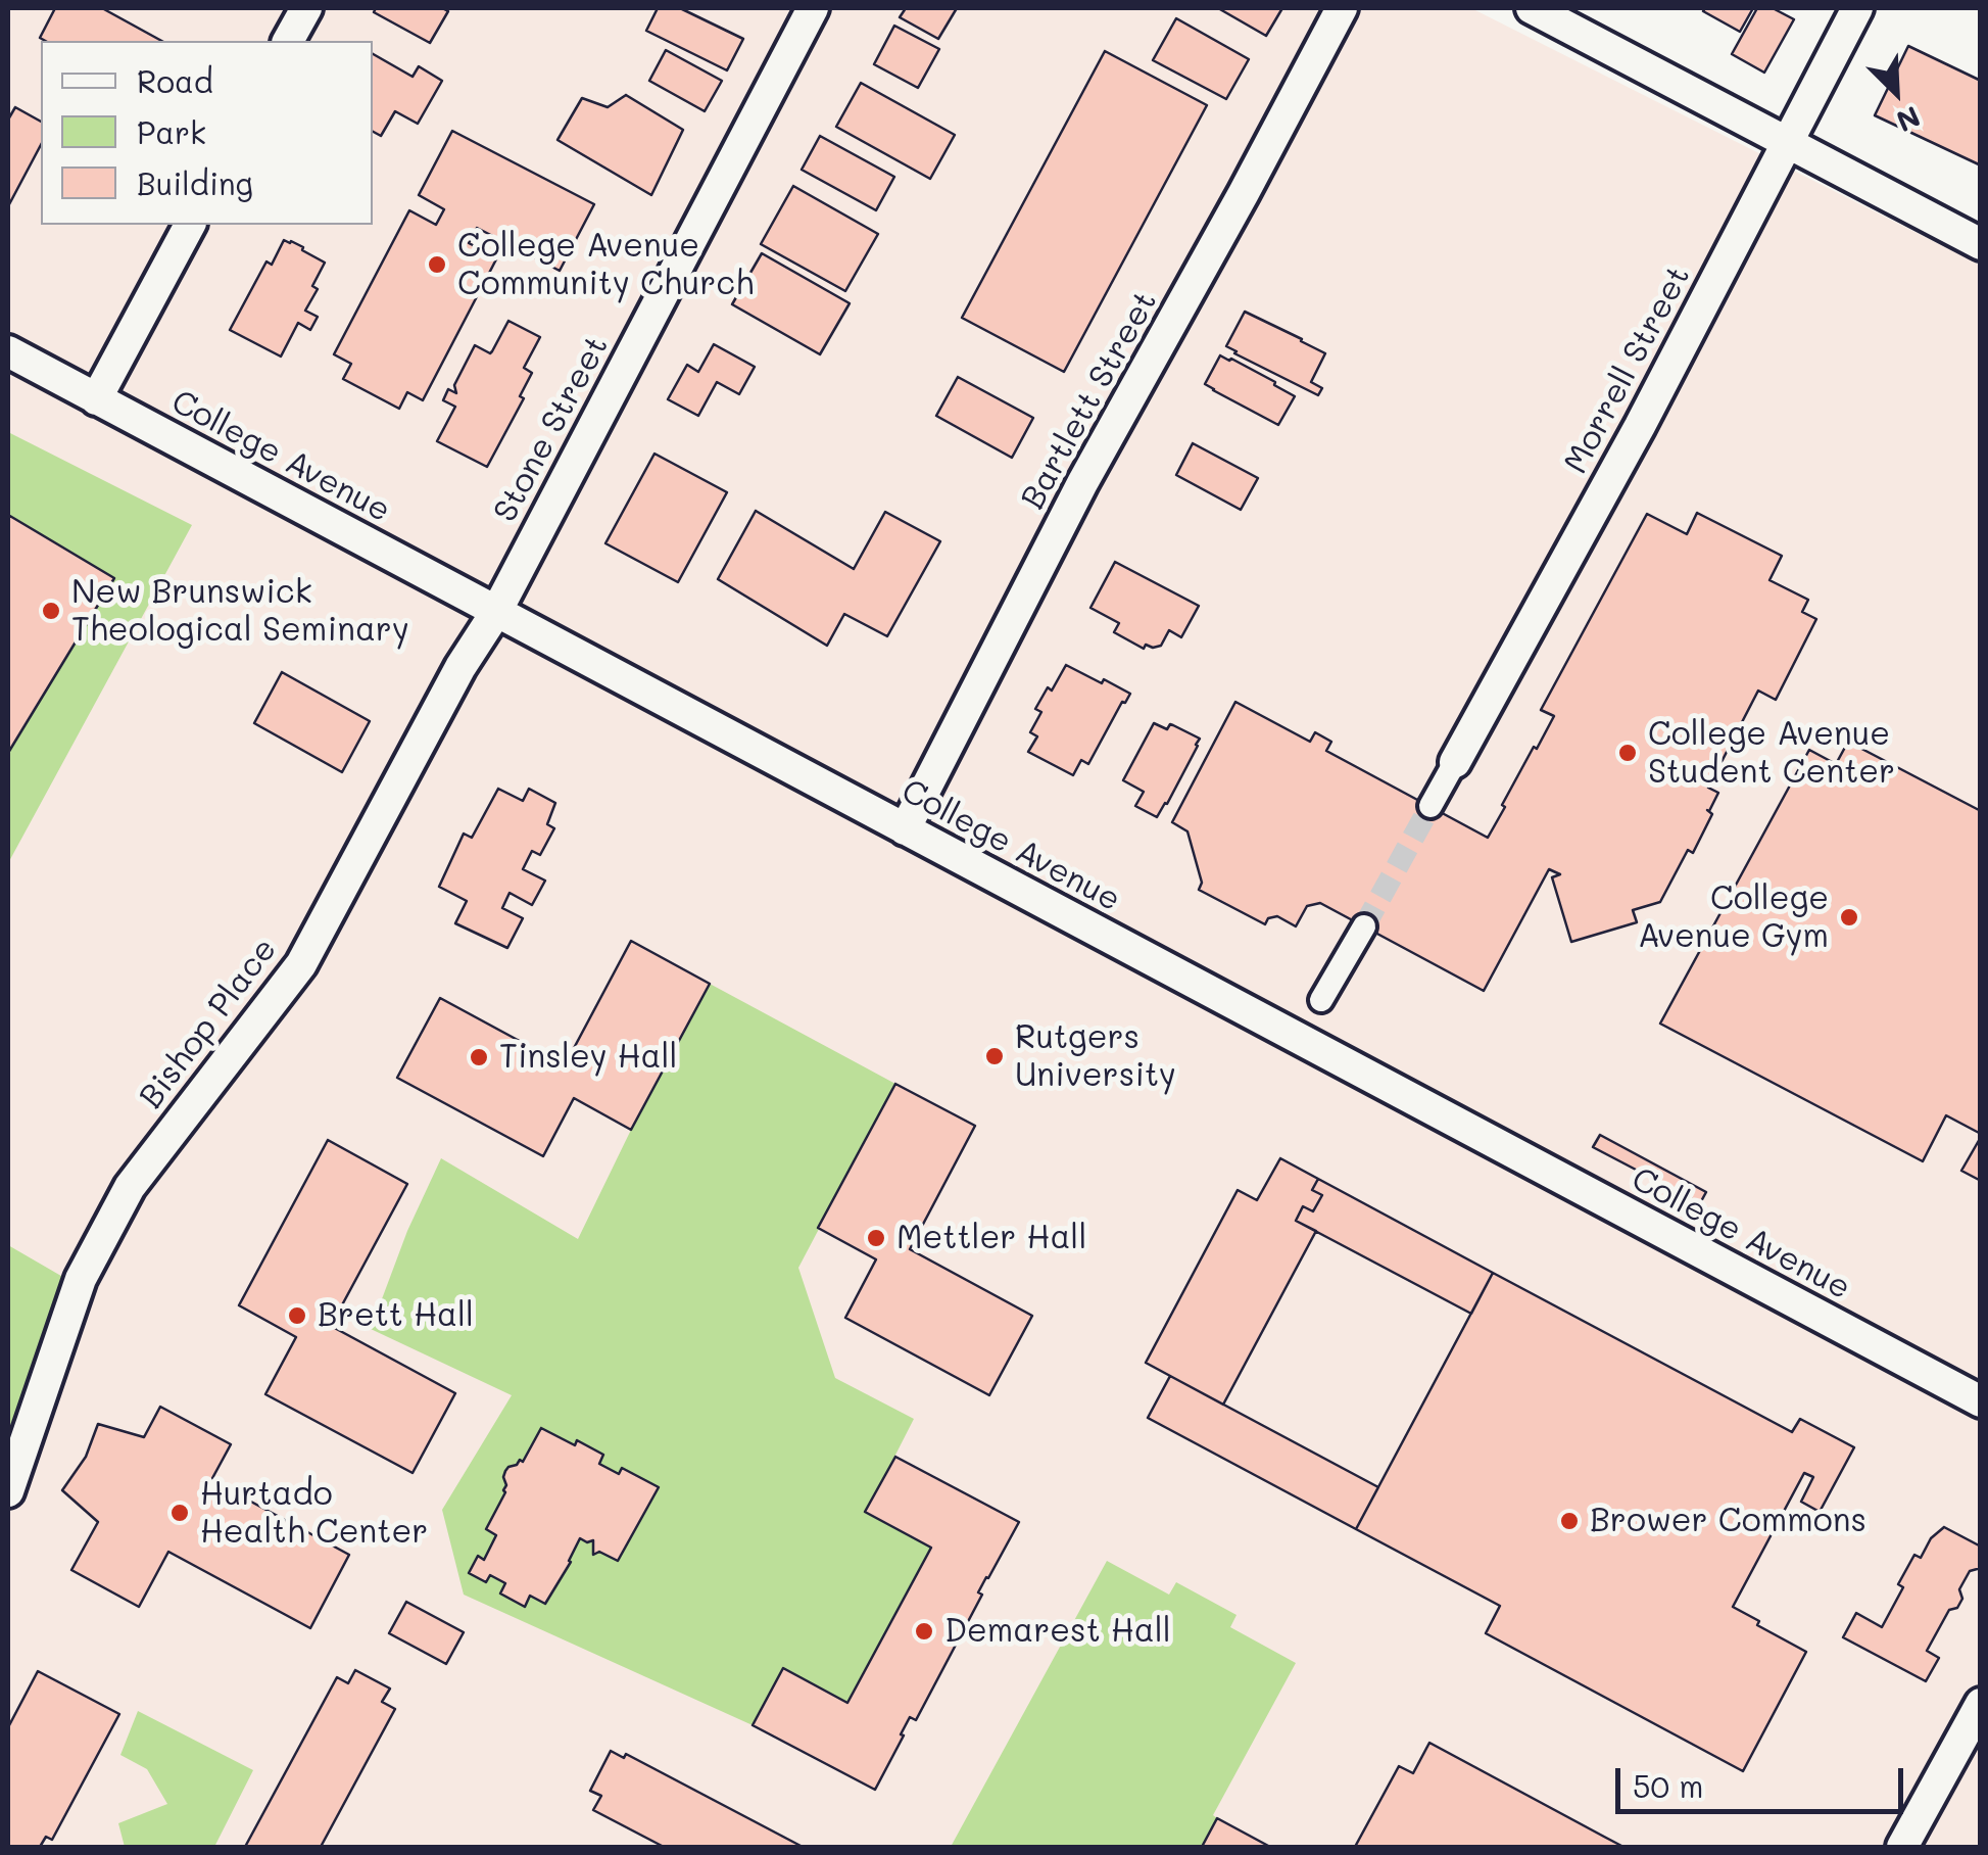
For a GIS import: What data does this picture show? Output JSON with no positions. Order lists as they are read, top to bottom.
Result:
{
  "streets": {
    "street": [
      "Morrell Street",
      "Bartlett Street",
      "Stone Street",
      "College Avenue",
      "Bishop Place"
    ]
  },
  "crossings": [
    ["Bartlett Street", "College Avenue"],
    ["Stone Street", "College Avenue"],
    ["Stone Street", "Bishop Place"],
    ["College Avenue", "Bishop Place"]
  ],
  "places": [
    "College Avenue Community Church",
    "New Brunswick Theological Seminary",
    "College Avenue Student Center",
    "College Avenue Gym",
    "Rutgers University",
    "Tinsley Hall",
    "Mettler Hall",
    "Brett Hall",
    "Hurtado Health Center",
    "Brower Commons",
    "Demarest Hall"
  ],
  "legend": ["Road", "Park", "Building"],
  "scale_bar": "50 m",
  "north": "bottom right"
}
